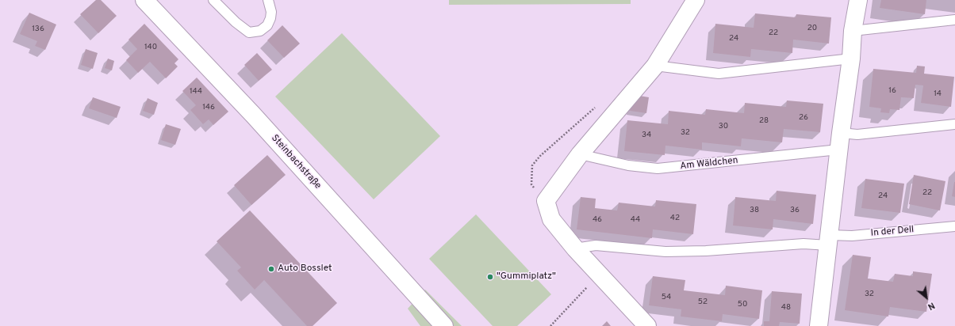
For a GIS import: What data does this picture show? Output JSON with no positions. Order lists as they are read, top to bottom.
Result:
{
  "streets": {
    "street": ["Steinbachstraße"],
    "lane": ["Am Wäldchen", "In der Dell"]
  },
  "places": ["Auto Bosslet", "\"Gummiplatz\""],
  "house_numbers": [
    "20",
    "136",
    "22",
    "24",
    "140",
    "16",
    "144",
    "14",
    "146",
    "26",
    "28",
    "30",
    "32",
    "34",
    "22",
    "24",
    "38",
    "36",
    "42",
    "46",
    "44",
    "32",
    "54",
    "52",
    "50",
    "48"
  ],
  "north": "bottom right"
}
